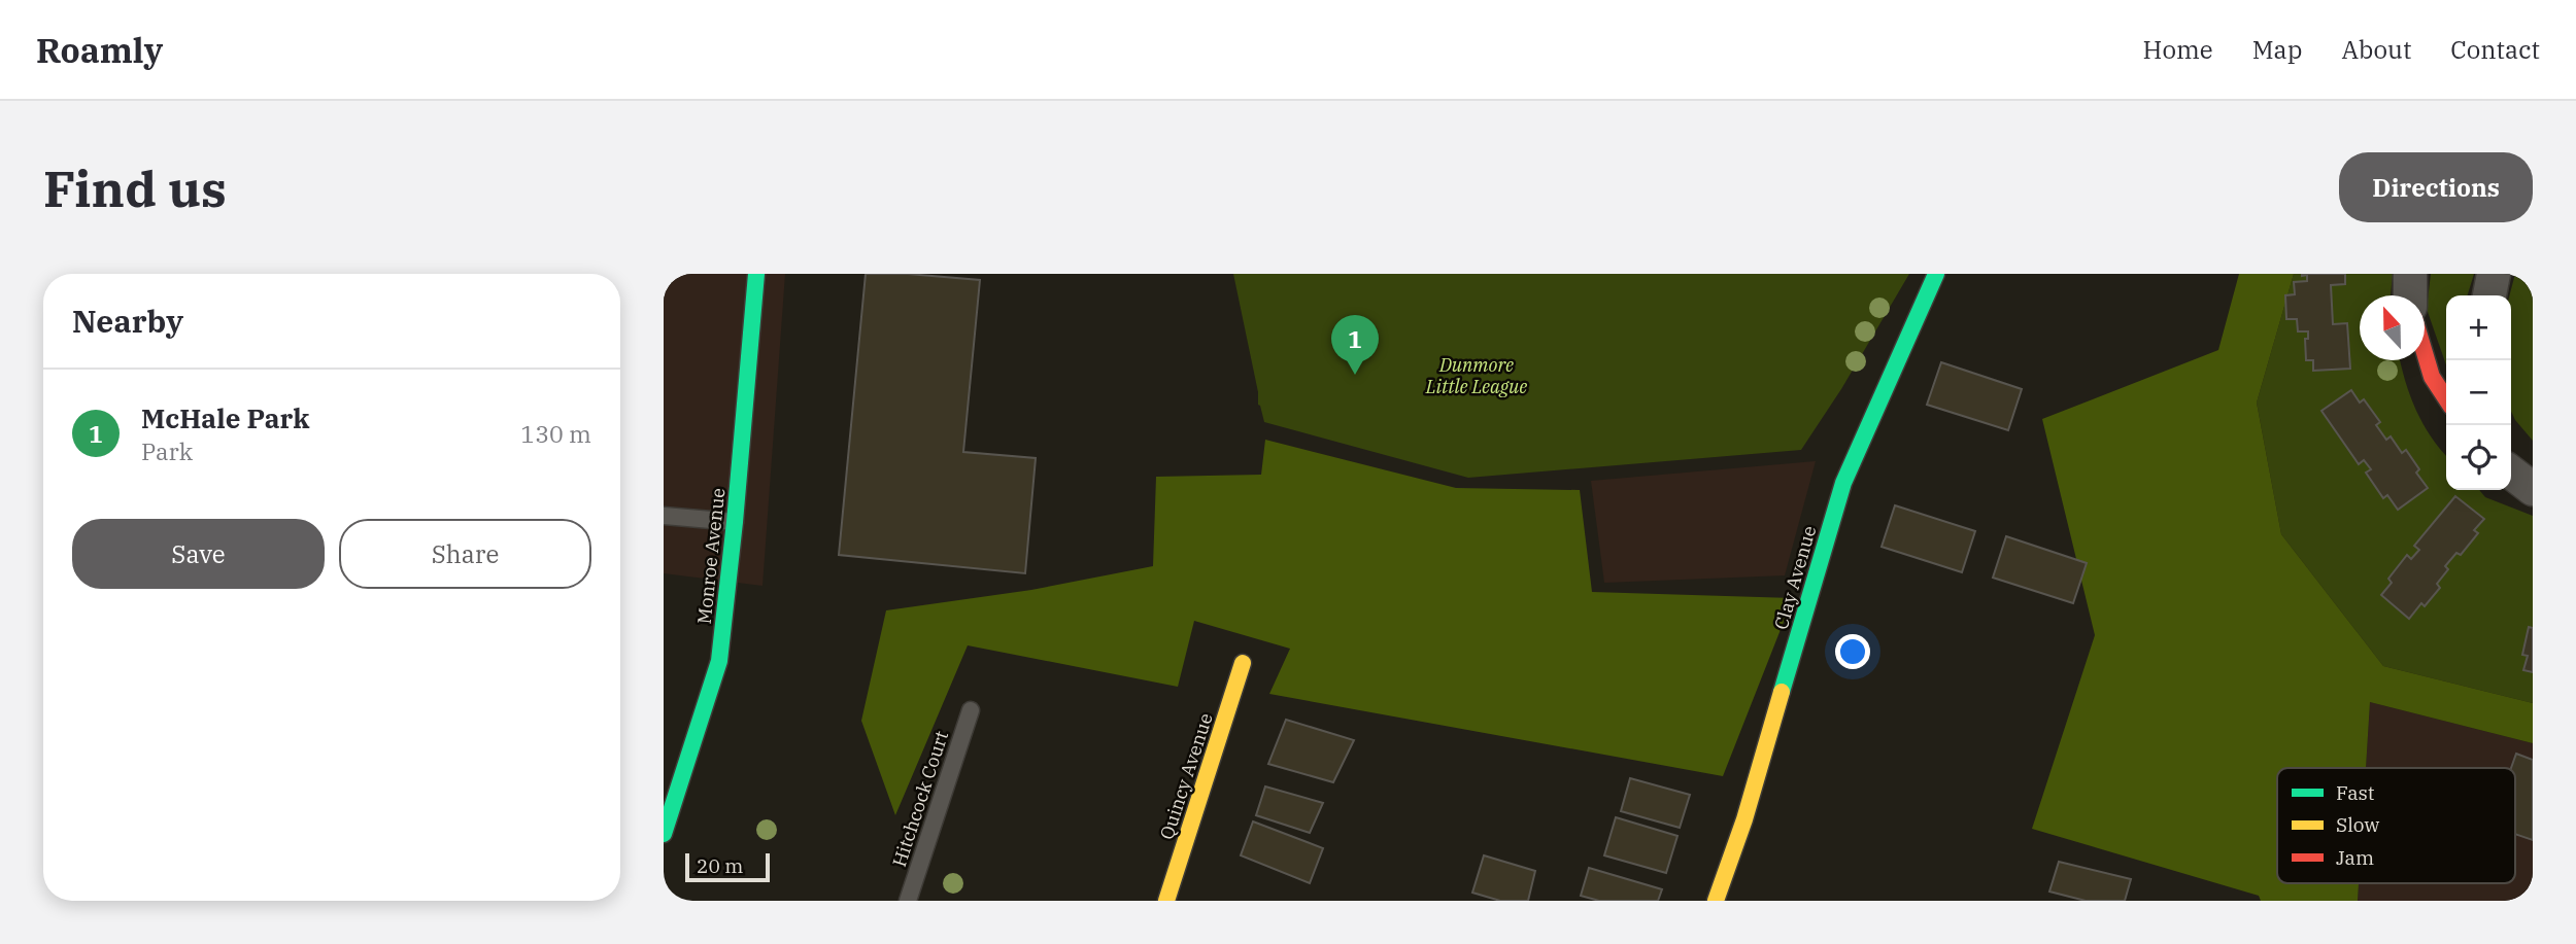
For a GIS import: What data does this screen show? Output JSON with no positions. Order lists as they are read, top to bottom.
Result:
{
  "streets": {
    "street": ["Monroe Avenue", "Clay Avenue", "Quincy Avenue"],
    "lane": ["Hitchcock Court"]
  },
  "parks": ["Dunmore Little League"],
  "legend": ["Fast", "Slow", "Jam"],
  "scale_bar": "20 m",
  "north": "top",
  "page": {
    "header": "Roamly",
    "nav": [
      "Home",
      "Map",
      "About",
      "Contact"
    ],
    "buttons": [
      "Directions",
      ["Save", "Share"]
    ],
    "title": "Find us",
    "heading": "Nearby",
    "map_buttons": ["+", "−"],
    "pins": "1",
    "list": [
      {
        "mark": "1",
        "name": "McHale Park",
        "note": "Park",
        "value": "130 m"
      }
    ],
    "scale": "20 m"
  }
}
